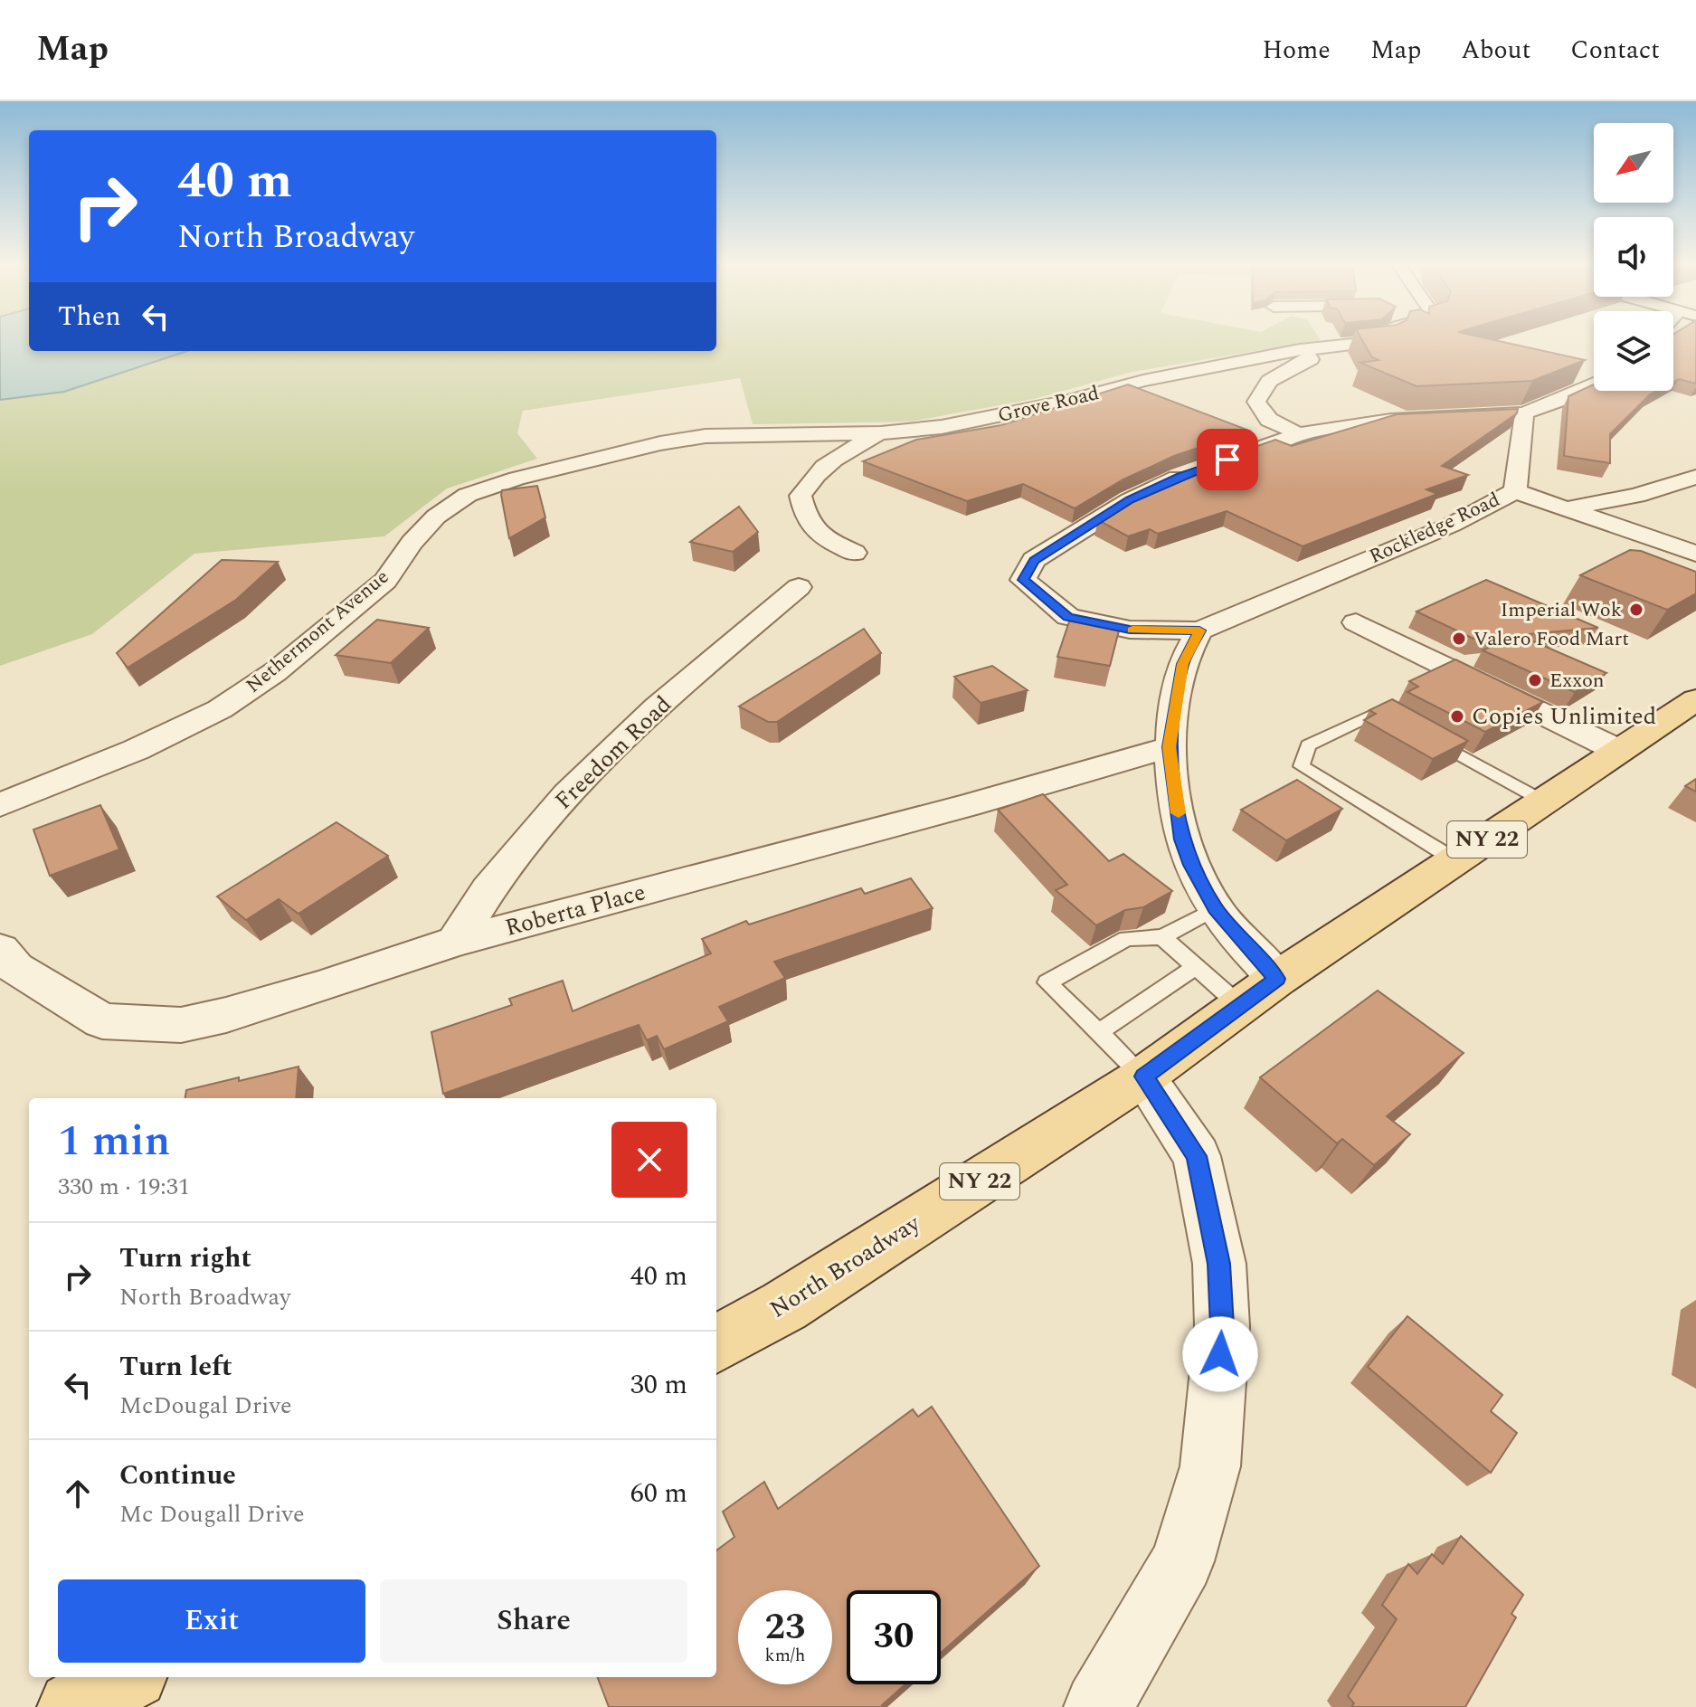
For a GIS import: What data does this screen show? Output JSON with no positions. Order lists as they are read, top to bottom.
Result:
{
  "streets": {
    "main road": ["NY 22", "North Broadway"],
    "street": [
      "Grove Road",
      "Rockledge Road",
      "Nethermont Avenue",
      "Freedom Road",
      "Roberta Place"
    ]
  },
  "crossings": [
    ["Grove Road", "Nethermont Avenue"],
    ["Freedom Road", "Roberta Place"]
  ],
  "places": [
    "Imperial Wok",
    "Valero Food Mart",
    "Exxon",
    "Copies Unlimited"
  ],
  "north": "bottom left",
  "page": {
    "header": "Map",
    "nav": [
      "Home",
      "Map",
      "About",
      "Contact"
    ],
    "turn": ["40 m", "North Broadway"],
    "then": "Then",
    "heading": ["1 min", "330 m · 19:31"],
    "list": [
      {
        "name": "Turn right",
        "note": "North Broadway",
        "value": "40 m"
      },
      {
        "name": "Turn left",
        "note": "McDougal Drive",
        "value": "30 m"
      },
      {
        "name": "Continue",
        "note": "Mc Dougall Drive",
        "value": "60 m"
      }
    ],
    "buttons": ["Exit", "Share"],
    "speed": "23 km/h",
    "limit": "30"
  }
}
